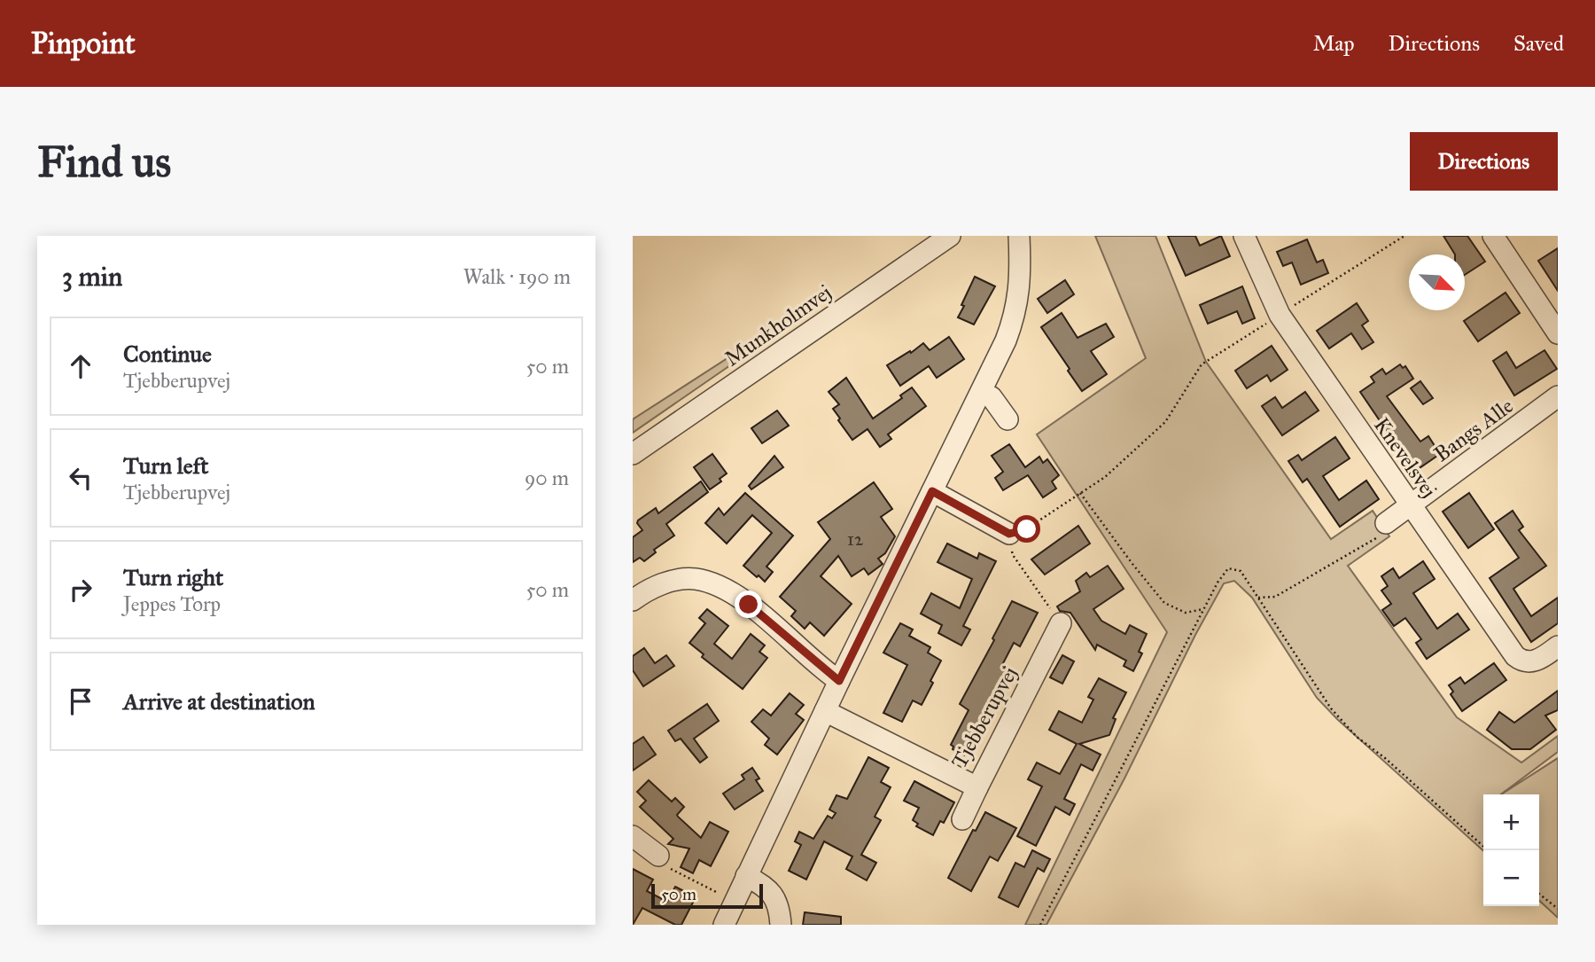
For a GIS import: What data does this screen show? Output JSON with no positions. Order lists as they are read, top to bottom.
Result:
{
  "streets": {
    "street": [
      "Munkholmvej",
      "Bangs Alle",
      "Knevelsvej",
      "Tjebberupvej"
    ]
  },
  "crossings": [
    ["Bangs Alle", "Knevelsvej"]
  ],
  "house_numbers": ["12"],
  "scale_bar": "50 m",
  "north": "bottom right",
  "page": {
    "header": "Pinpoint",
    "nav": ["Map", "Directions", "Saved"],
    "buttons": "Directions",
    "title": "Find us",
    "heading": ["3 min", "Walk · 190 m"],
    "list": [
      ["Continue", "Tjebberupvej", "50 m"],
      ["Turn left", "Tjebberupvej", "90 m"],
      ["Turn right", "Jeppes Torp", "50 m"],
      "Arrive at destination"
    ],
    "map_buttons": ["+", "−"],
    "scale": "50 m"
  }
}
